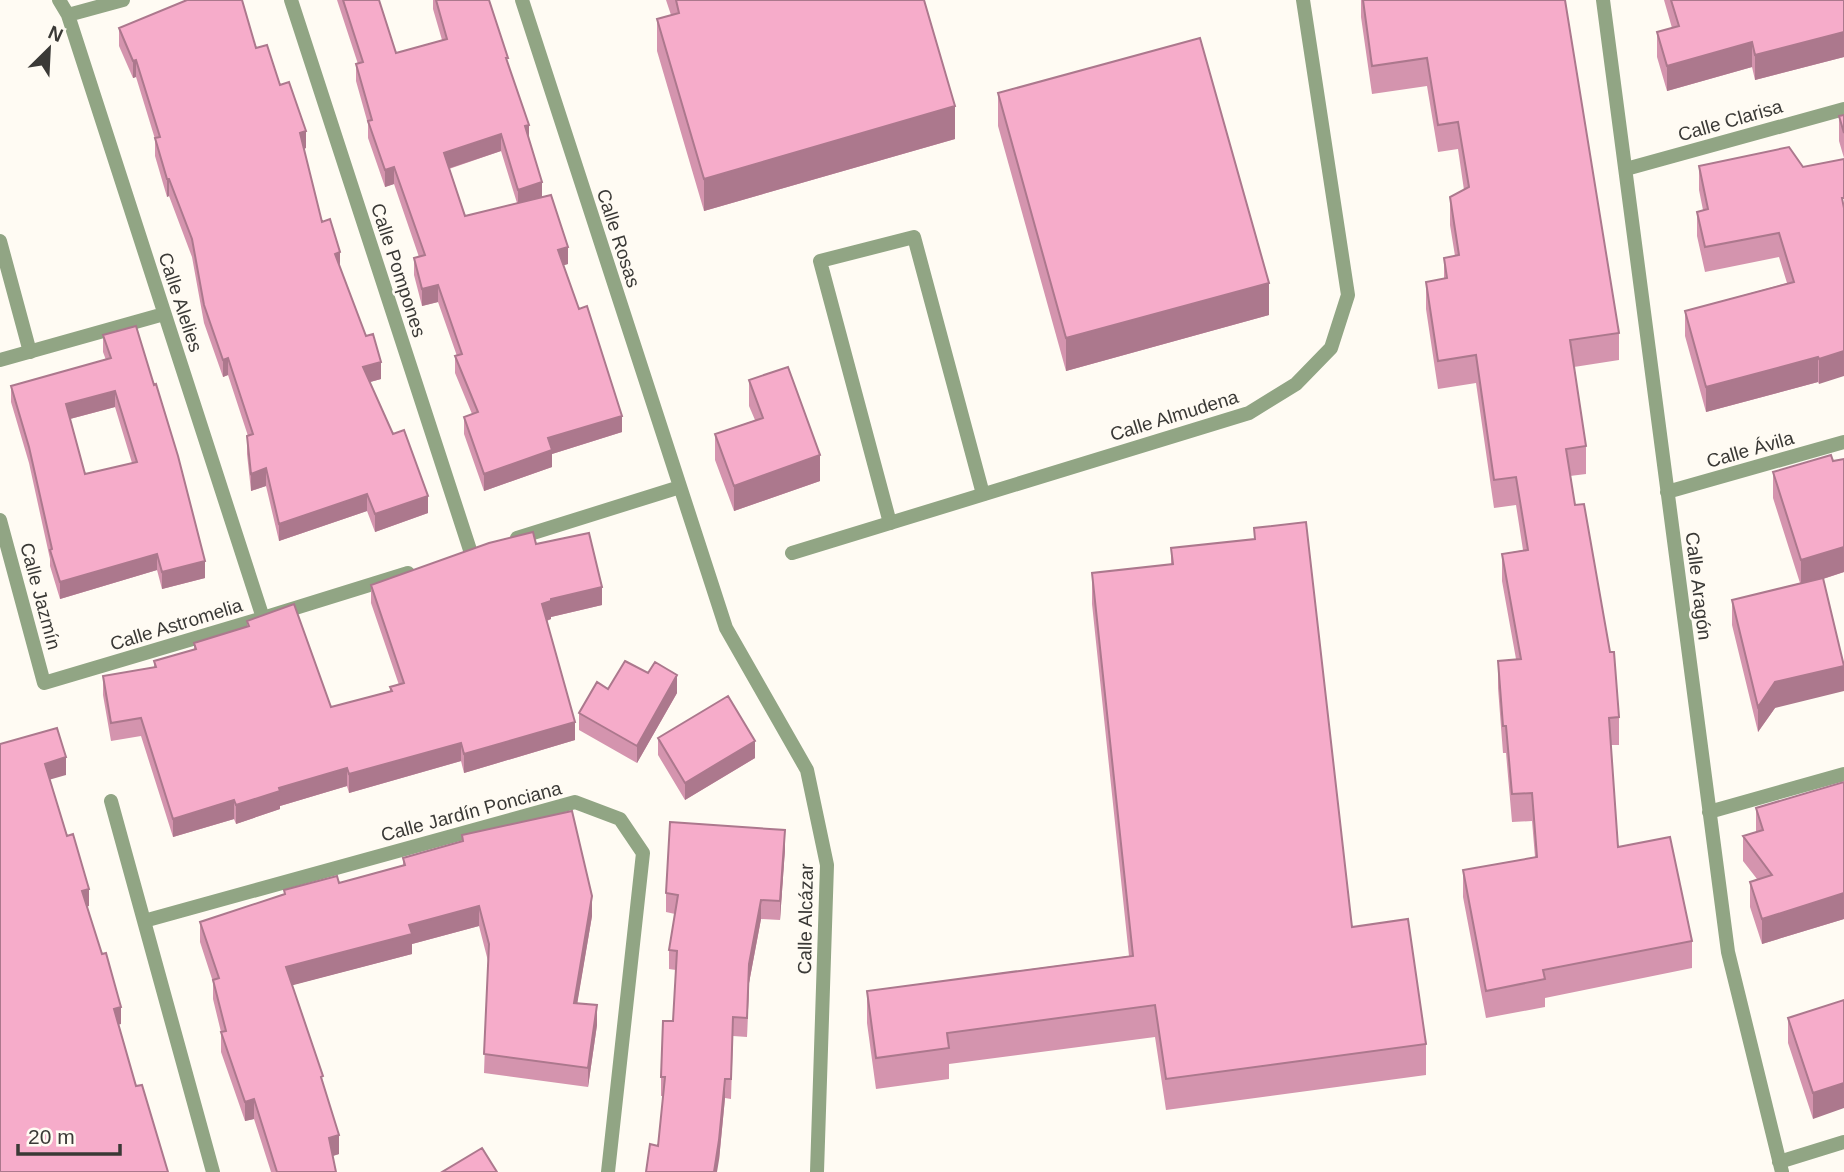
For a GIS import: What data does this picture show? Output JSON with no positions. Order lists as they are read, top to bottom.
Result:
{
  "streets": {
    "street": [
      "Calle Clarisa",
      "Calle Rosas",
      "Calle Pompones",
      "Calle Alelies",
      "Calle Almudena",
      "Calle Ávila",
      "Calle Aragón",
      "Calle Jazmín",
      "Calle Astromelia",
      "Calle Jardín Ponciana",
      "Calle Alcázar"
    ]
  },
  "crossings": [
    ["Calle Clarisa", "Calle Aragón"],
    ["Calle Rosas", "Calle Alcázar"],
    ["Calle Alelies", "Calle Astromelia"],
    ["Calle Ávila", "Calle Aragón"],
    ["Calle Jazmín", "Calle Astromelia"]
  ],
  "scale_bar": "20 m",
  "north": "top right"
}
